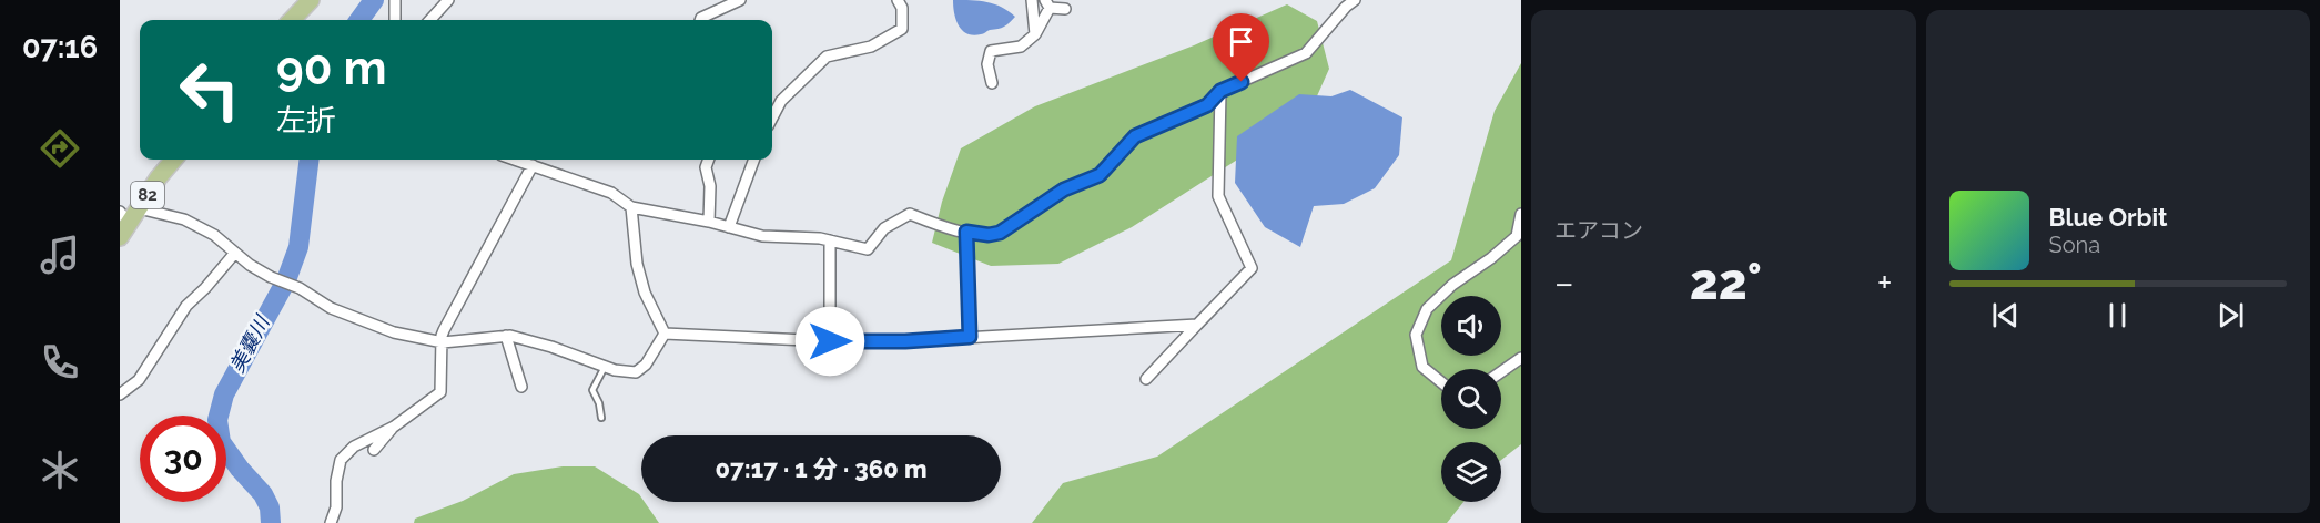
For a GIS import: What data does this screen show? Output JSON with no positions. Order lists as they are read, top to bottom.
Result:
{
  "streets": {
    "main road": ["82"]
  },
  "water": ["美嚢川"],
  "page": {
    "tabs": "07:16",
    "tile": "エアコン",
    "turn": ["90 m", "左折"],
    "song": ["Blue Orbit", "Sona"],
    "heat": ["−", "22°", "+"],
    "limit": "30",
    "trip": "07:17 · 1 分 · 360 m"
  }
}
